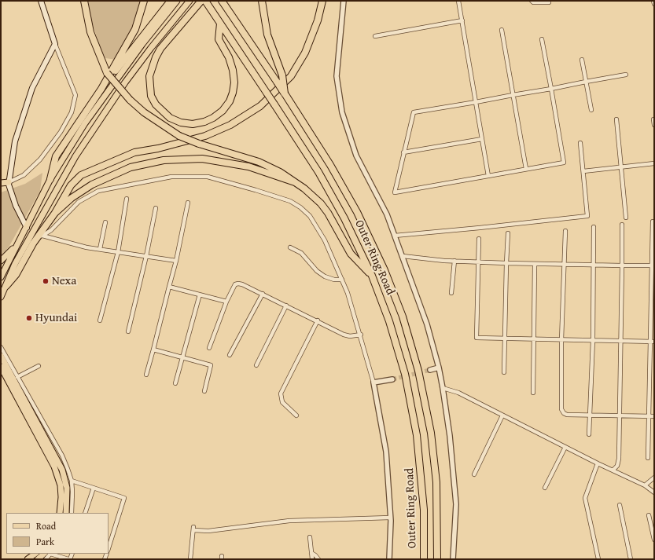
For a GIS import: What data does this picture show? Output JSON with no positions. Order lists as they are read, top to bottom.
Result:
{
  "streets": {
    "highway": ["Outer Ring Road"]
  },
  "places": ["Nexa", "Hyundai"],
  "legend": ["Road", "Park"]
}
